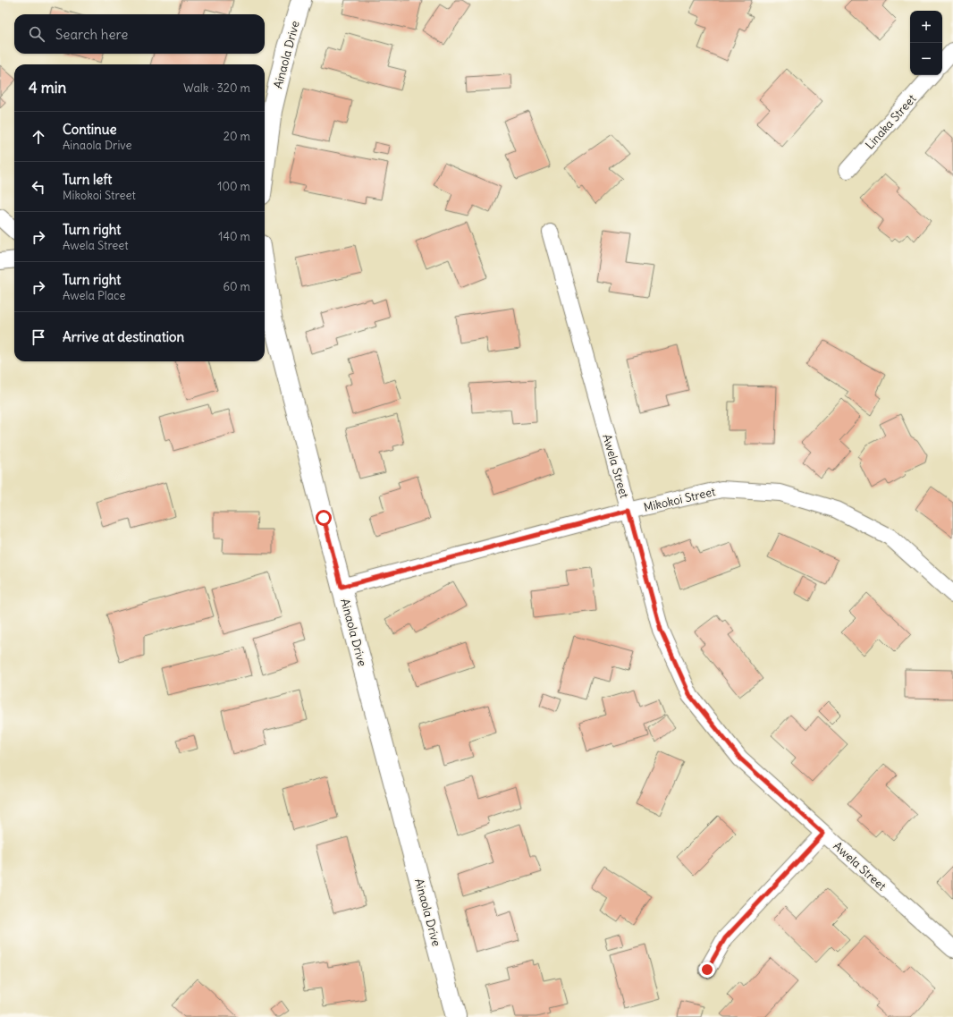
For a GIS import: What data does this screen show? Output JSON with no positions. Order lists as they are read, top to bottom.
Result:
{
  "streets": {
    "street": [
      "Ainaola Drive",
      "Linaka Street",
      "Awela Street",
      "Mikokoi Street"
    ]
  },
  "crossings": [
    ["Ainaola Drive", "Mikokoi Street"],
    ["Awela Street", "Mikokoi Street"]
  ],
  "page": {
    "map_buttons": ["+", "−"],
    "search": "Search here",
    "heading": ["4 min", "Walk · 320 m"],
    "list": [
      ["Continue", "Ainaola Drive", "20 m"],
      ["Turn left", "Mikokoi Street", "100 m"],
      ["Turn right", "Awela Street", "140 m"],
      ["Turn right", "Awela Place", "60 m"],
      "Arrive at destination"
    ]
  }
}
